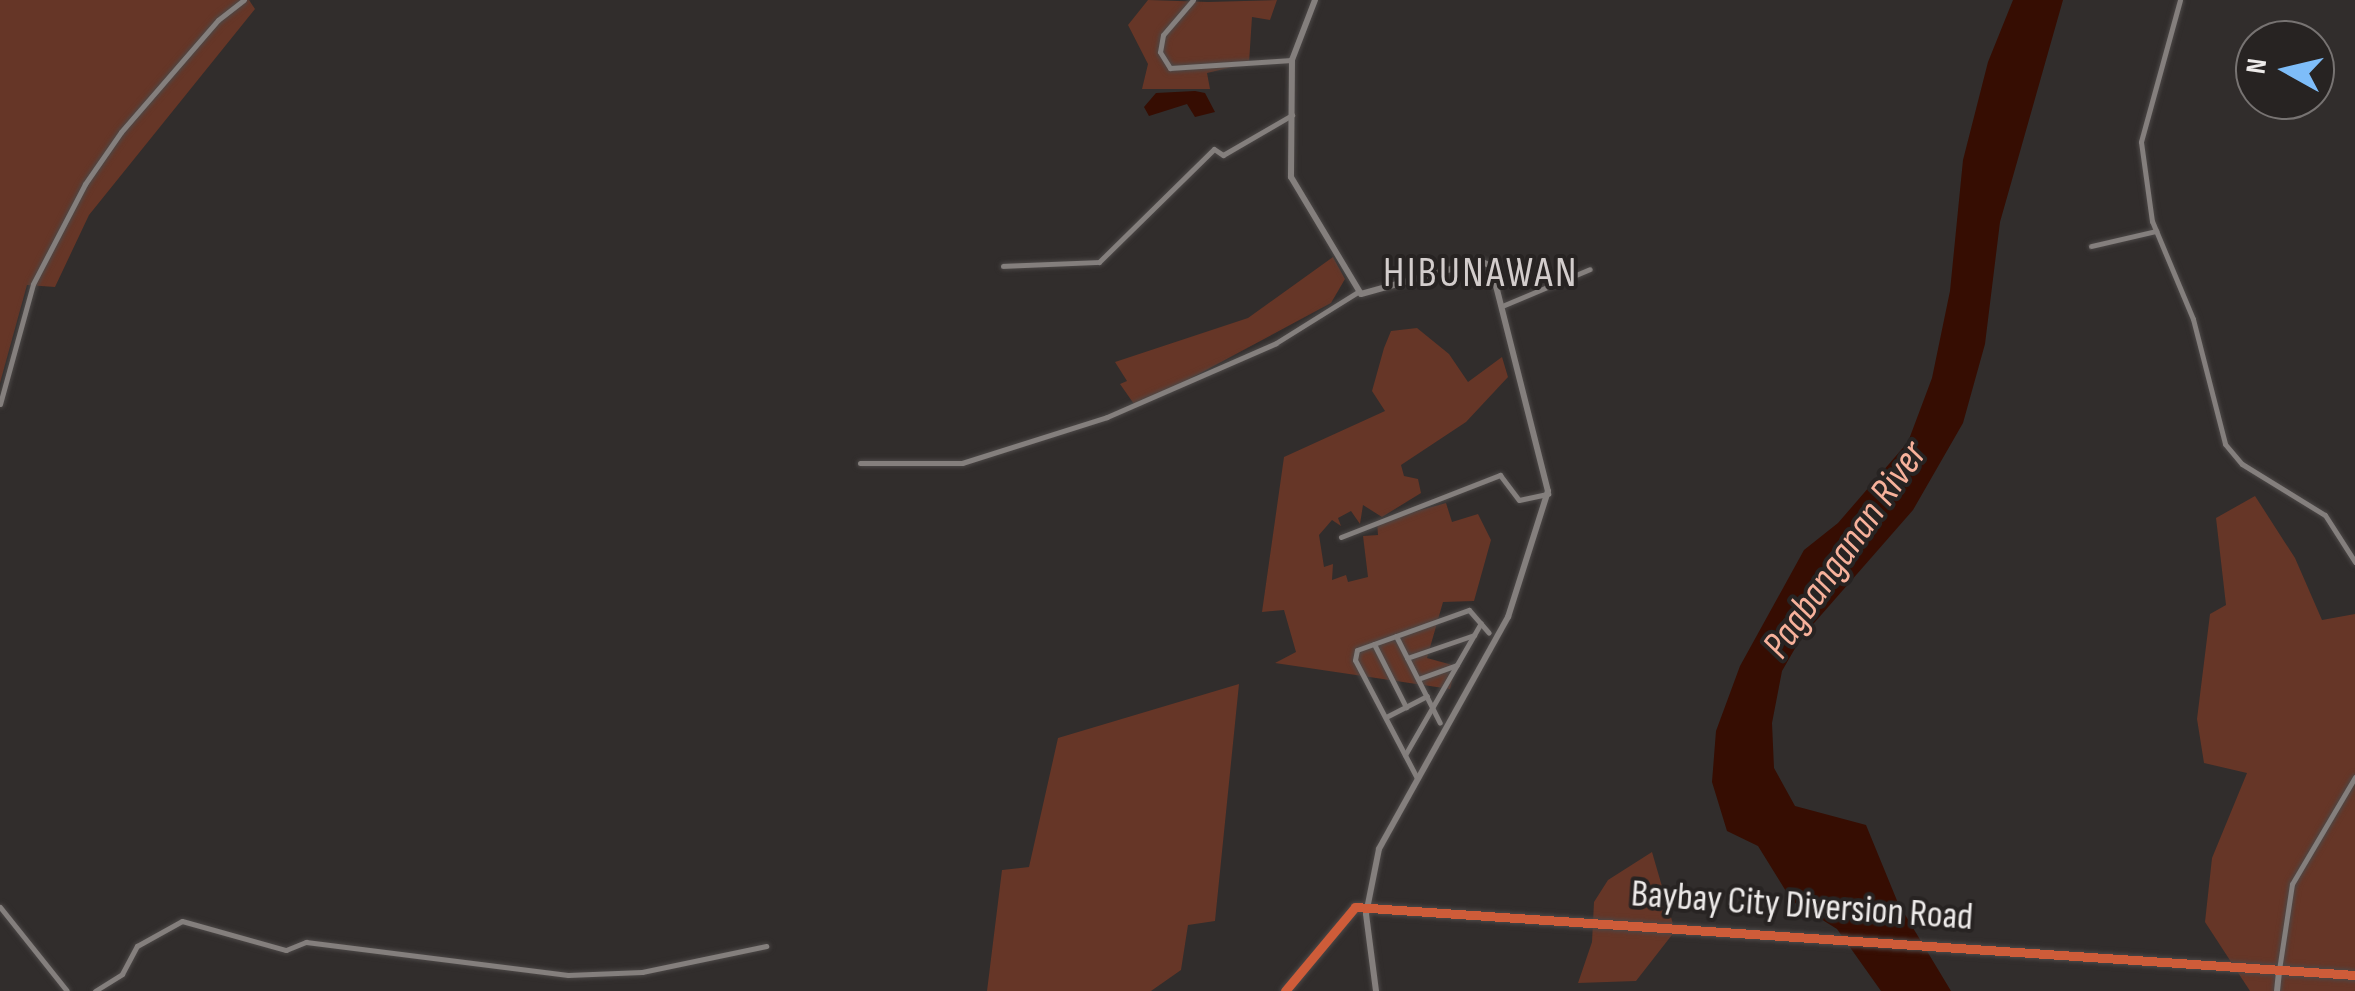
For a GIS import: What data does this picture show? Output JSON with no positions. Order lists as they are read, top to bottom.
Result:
{
  "streets": {
    "highway": ["Baybay City Diversion Road"]
  },
  "districts": ["HIBUNAWAN"],
  "water": ["Pagbanganan River"],
  "north": "left"
}
